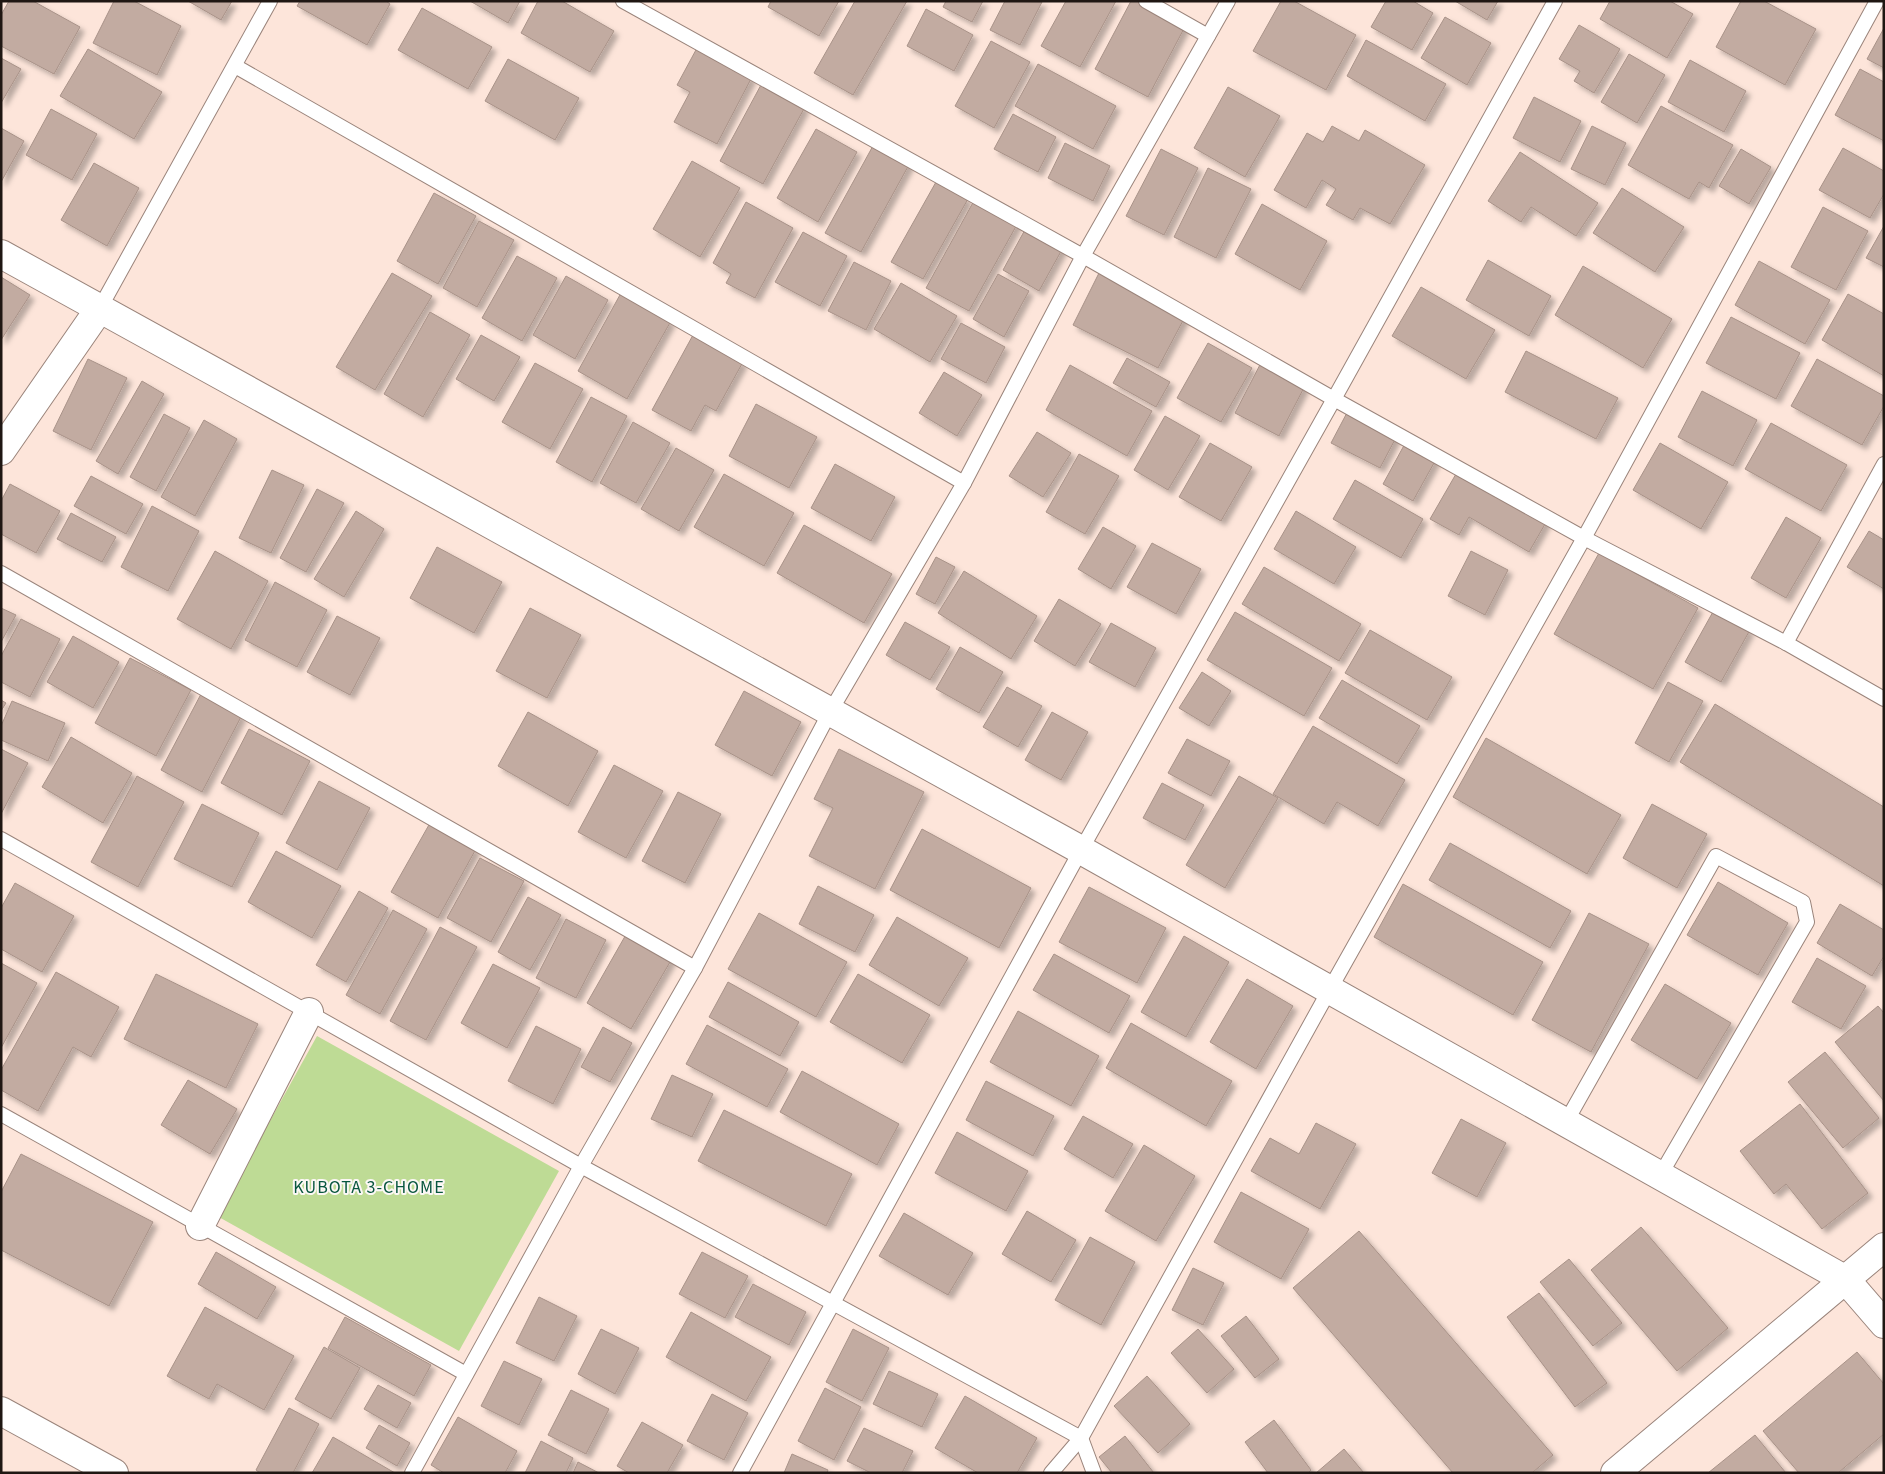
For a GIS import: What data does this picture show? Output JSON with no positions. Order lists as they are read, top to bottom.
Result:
{
  "districts": ["KUBOTA 3-CHOME"]
}
